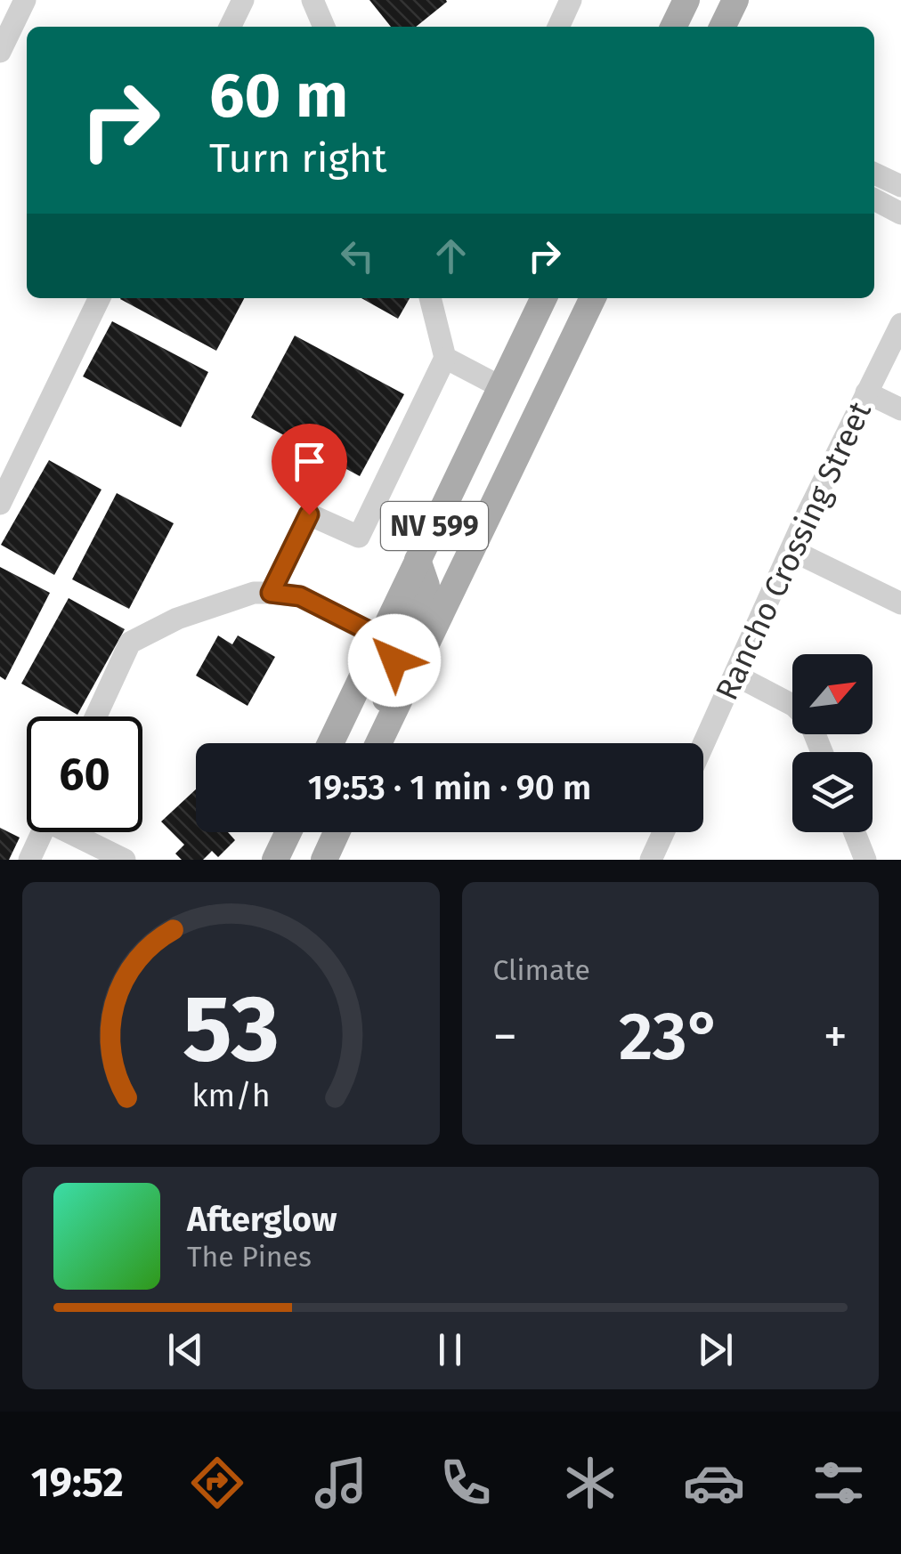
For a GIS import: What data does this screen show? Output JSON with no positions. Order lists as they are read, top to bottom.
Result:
{
  "streets": {
    "main road": ["NV 599"],
    "street": ["Rancho Crossing Street"]
  },
  "north": "top right",
  "page": {
    "turn": ["60 m", "Turn right"],
    "limit": "60",
    "trip": "19:53 · 1 min · 90 m",
    "tile": "Climate",
    "heat": ["−", "23°", "+"],
    "song": ["Afterglow", "The Pines"],
    "tabs": "19:52",
    "gauge": ["53", "km/h"]
  }
}
